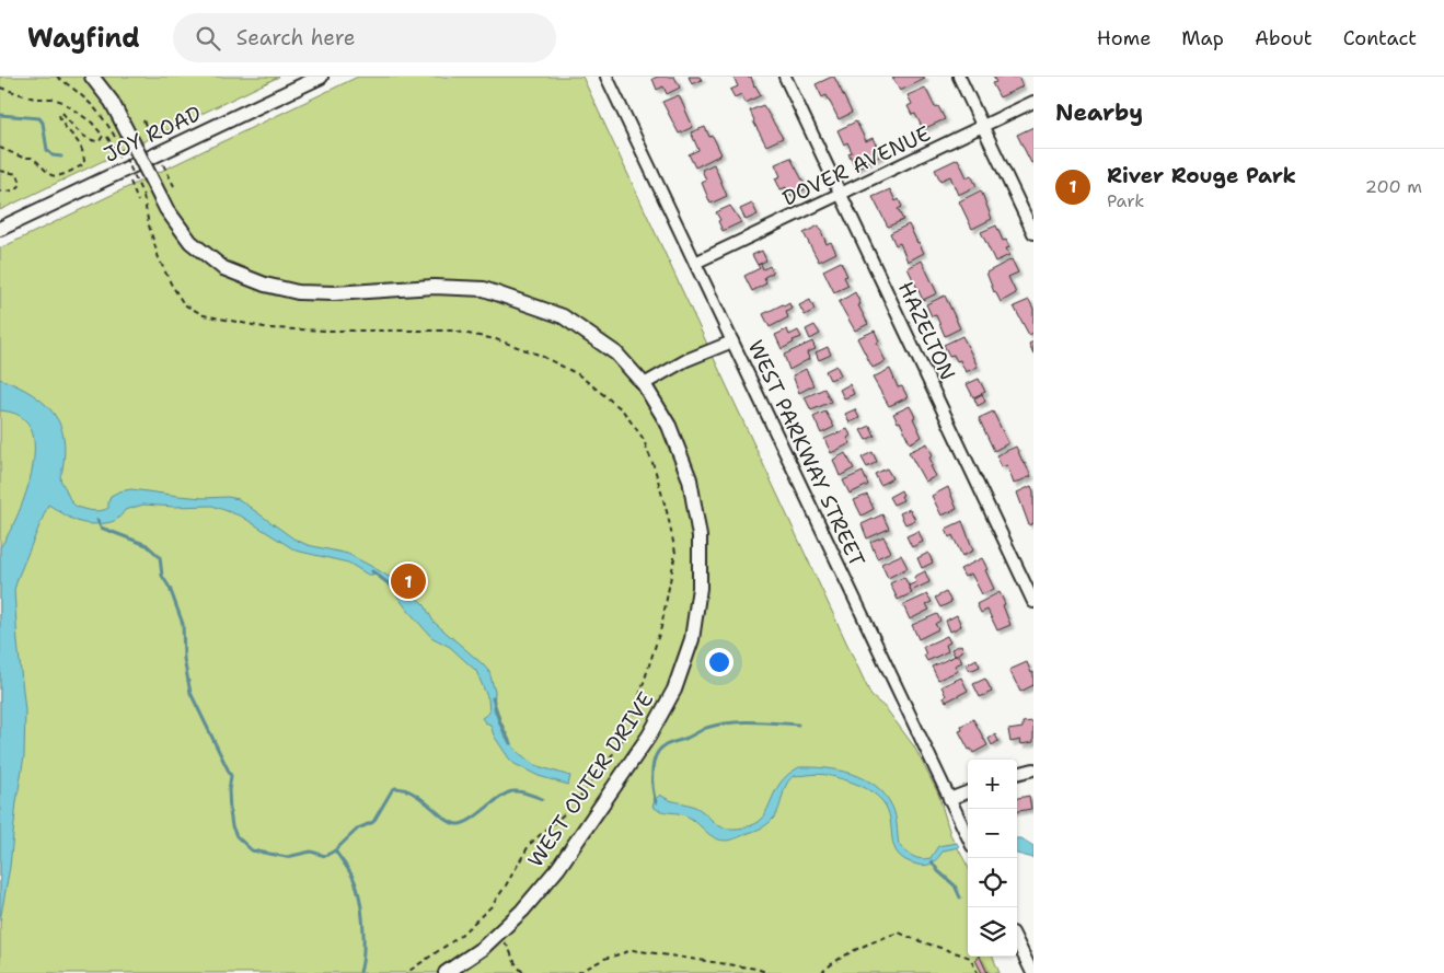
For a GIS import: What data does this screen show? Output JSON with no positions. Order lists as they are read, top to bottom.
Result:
{
  "streets": {
    "main road": ["JOY ROAD", "WEST OUTER DRIVE"],
    "street": ["DOVER AVENUE", "HAZELTON", "WEST PARKWAY STREET"]
  },
  "crossings": [
    ["DOVER AVENUE", "HAZELTON"],
    ["DOVER AVENUE", "WEST PARKWAY STREET"]
  ],
  "page": {
    "header": "Wayfind",
    "search": "Search here",
    "nav": [
      "Home",
      "Map",
      "About",
      "Contact"
    ],
    "heading": "Nearby",
    "list": [
      {
        "mark": "1",
        "name": "River Rouge Park",
        "note": "Park",
        "value": "200 m"
      }
    ],
    "pins": "1",
    "map_buttons": ["+", "−"]
  }
}
